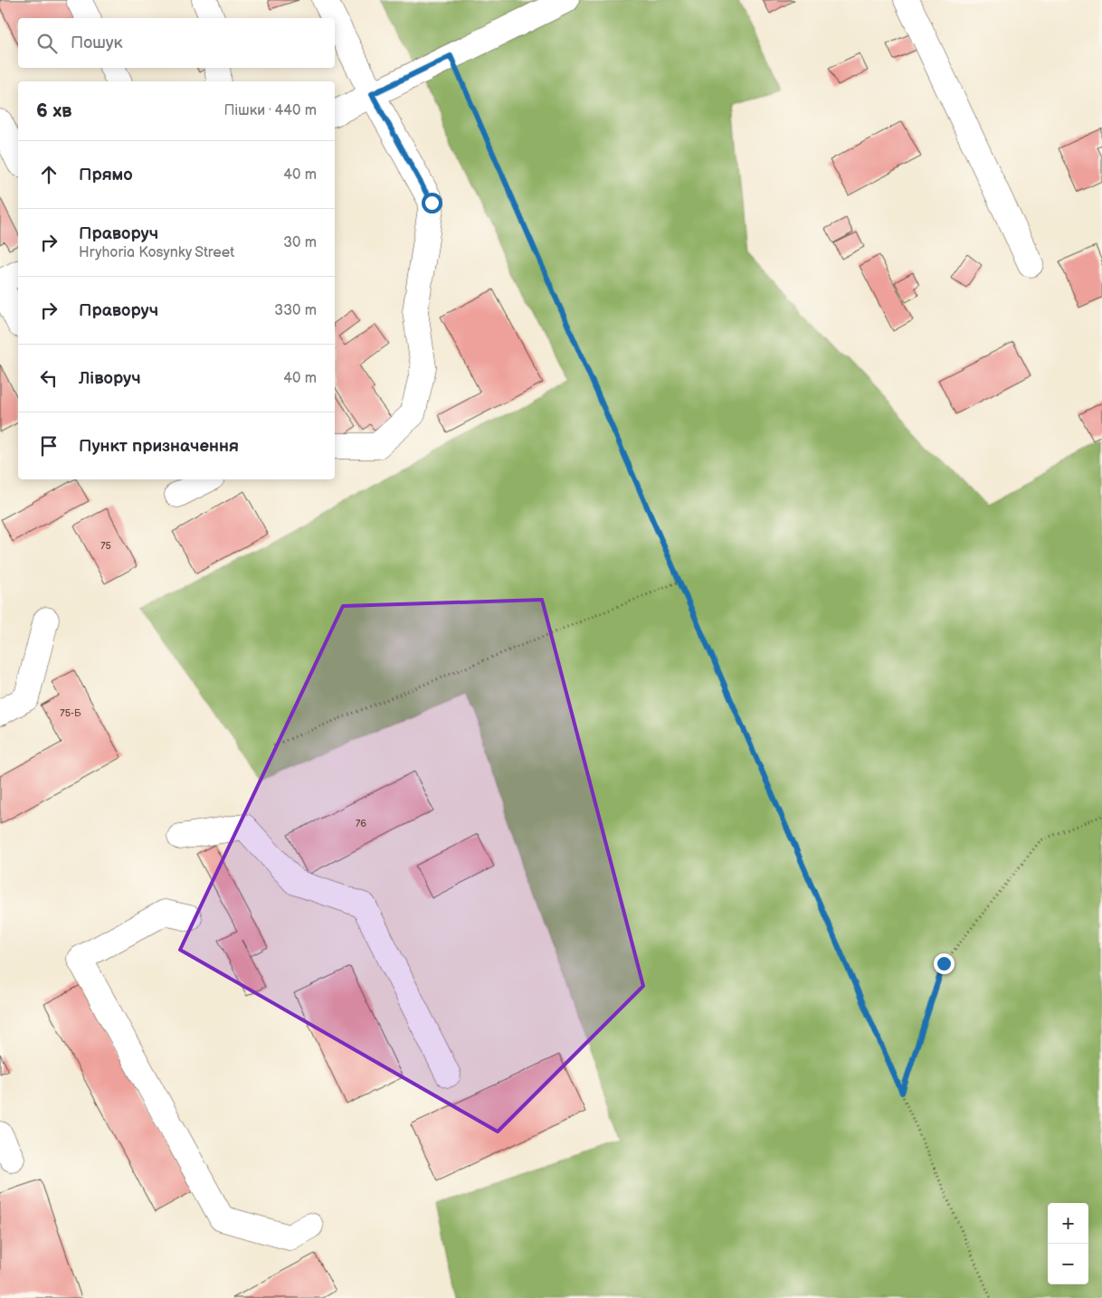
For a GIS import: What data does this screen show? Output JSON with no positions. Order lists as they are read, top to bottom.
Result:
{
  "house_numbers": ["75", "75-Б", "76"],
  "page": {
    "search": "Пошук",
    "heading": ["6 хв", "Пішки · 440 m"],
    "list": [
      ["Прямо", "40 m"],
      ["Праворуч", "Hryhoria Kosynky Street", "30 m"],
      ["Праворуч", "330 m"],
      ["Ліворуч", "40 m"],
      "Пункт призначення"
    ],
    "map_buttons": ["+", "−"]
  }
}
